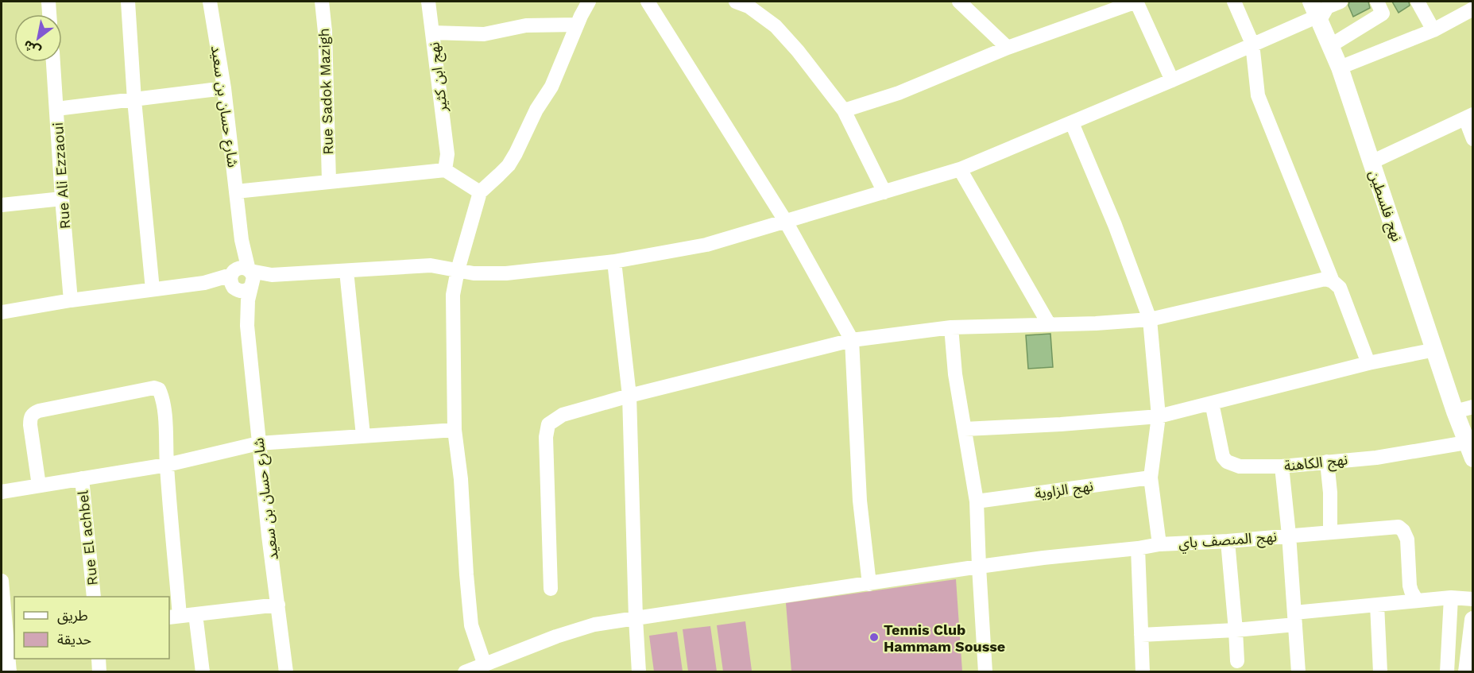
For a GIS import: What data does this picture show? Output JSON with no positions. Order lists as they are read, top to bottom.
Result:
{
  "streets": {
    "main road": ["نهج فلسطين"],
    "street": [
      "نهج ابن كثير",
      "Rue Sadok Mazigh",
      "شارع حسان بن سعيد",
      "Rue Ali Ezzaoui",
      "نهج الكاهنة",
      "نهج الزاوية",
      "Rue El achbel",
      "نهج المنصف باي"
    ]
  },
  "crossings": [
    ["نهج فلسطين", "نهج الكاهنة"]
  ],
  "places": ["Tennis Club Hammam Sousse"],
  "legend": ["طريق", "حديقة"],
  "north": "bottom left"
}
